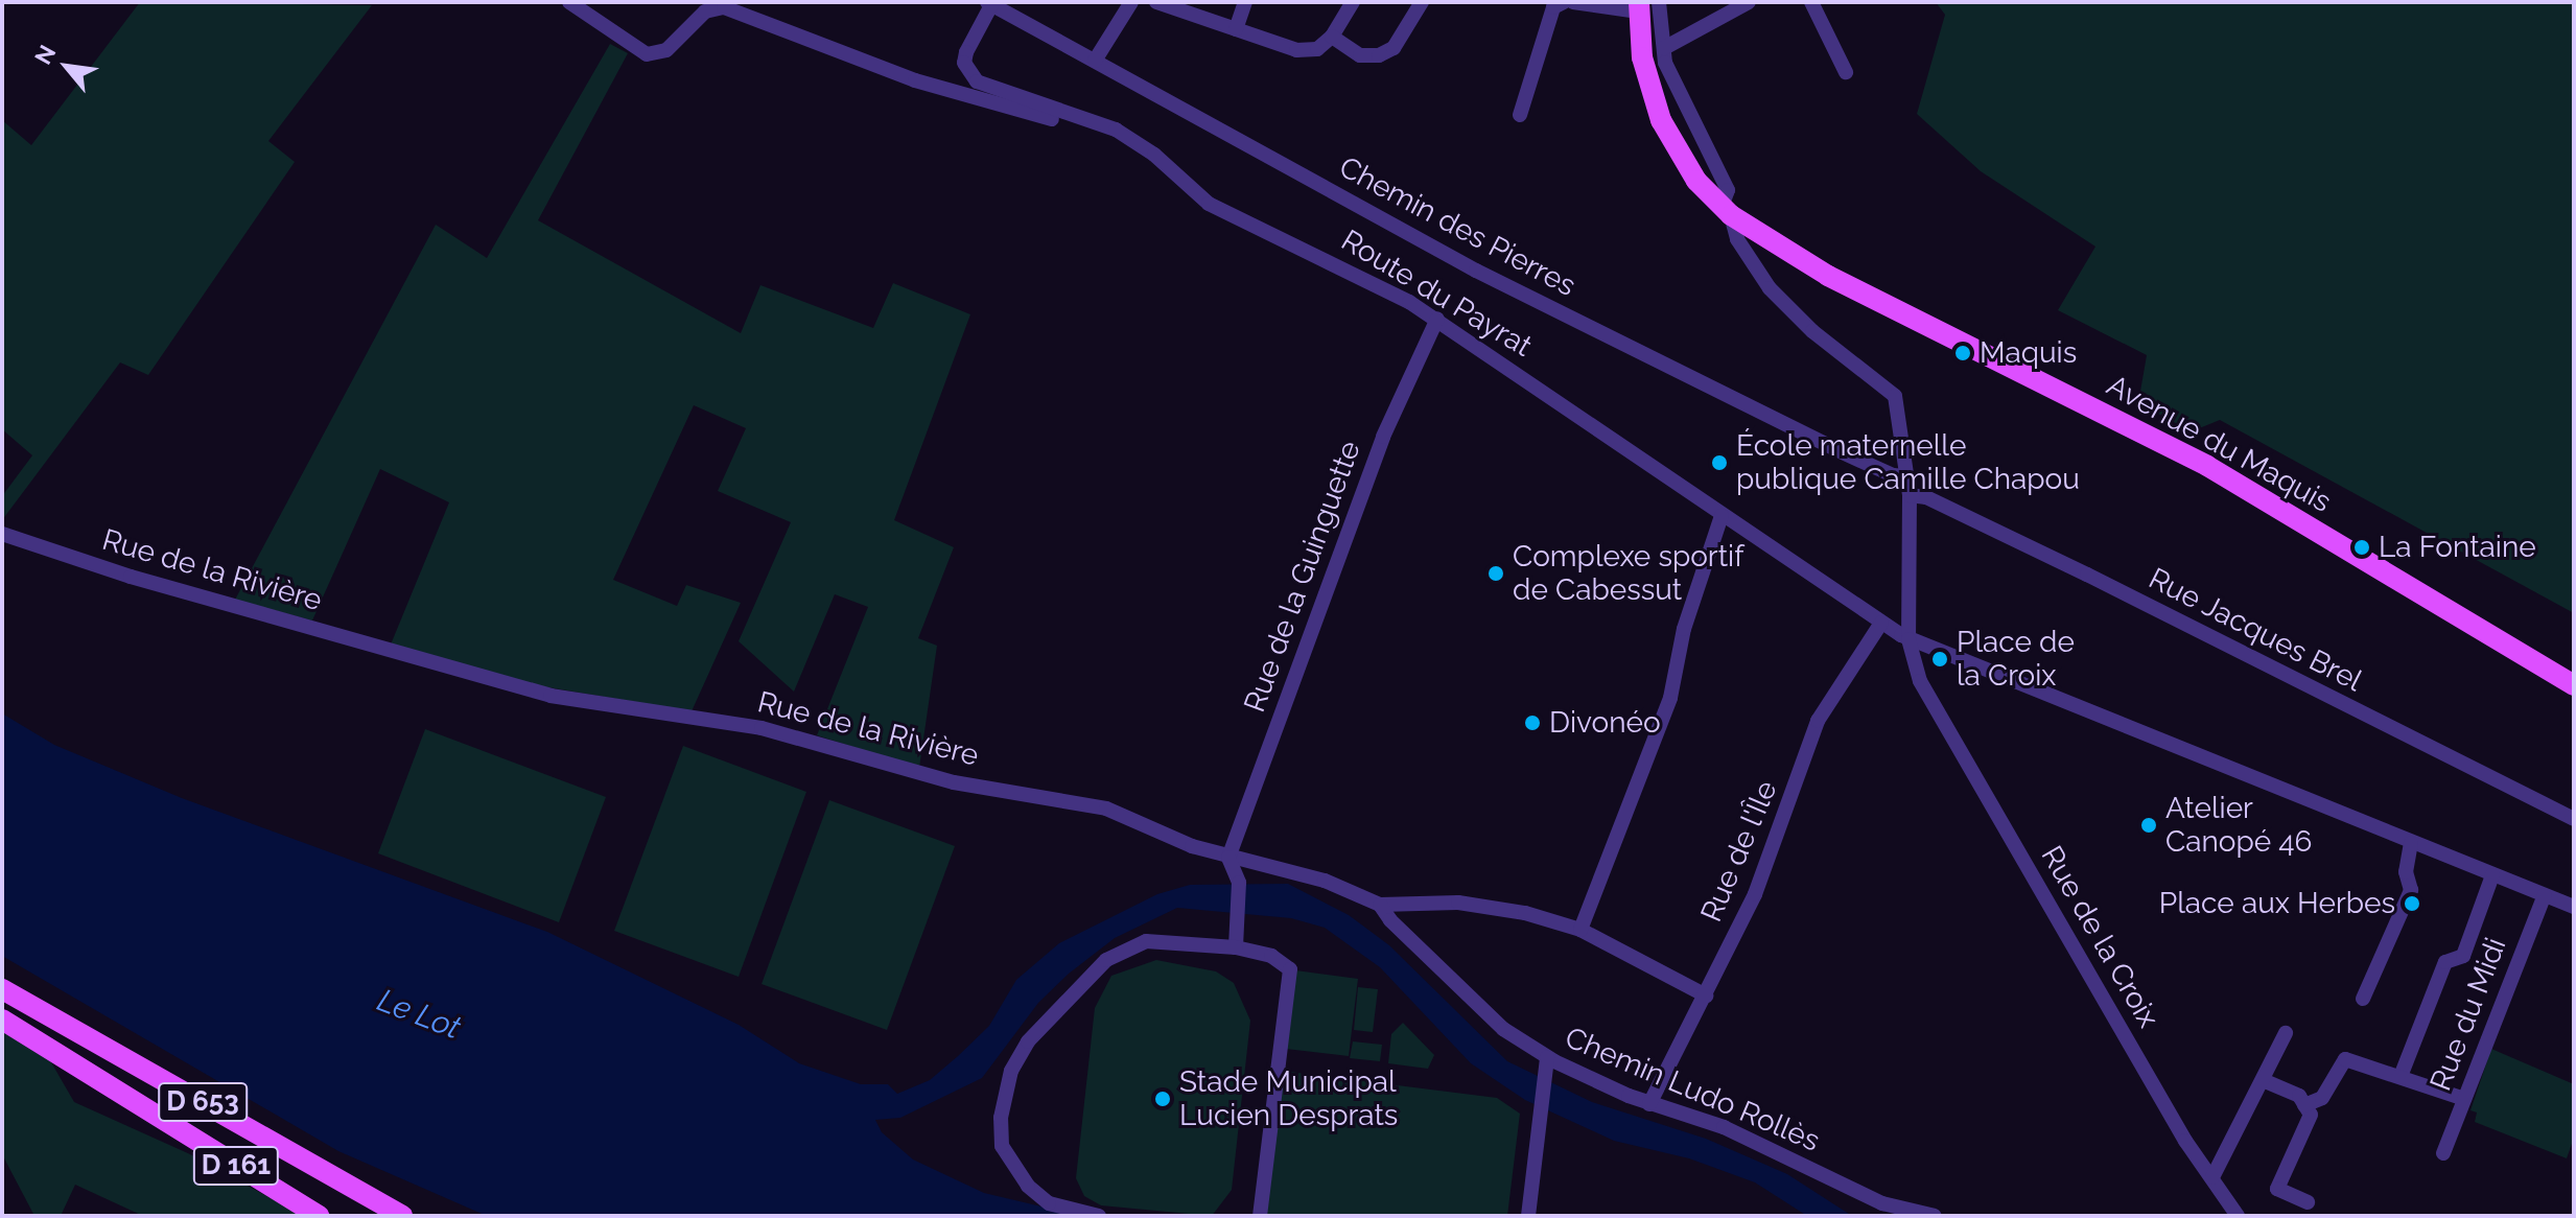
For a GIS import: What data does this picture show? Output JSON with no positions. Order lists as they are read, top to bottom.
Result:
{
  "streets": {
    "main road": ["Avenue du Maquis", "D 653", "D 161"],
    "street": [
      "Chemin des Pierres",
      "Route du Payrat",
      "Rue de la Rivière",
      "Rue de la Guinguette",
      "Rue Jacques Brel",
      "Rue de l'Île",
      "Rue de la Croix",
      "Rue du Midi",
      "Chemin Ludo Rollès"
    ]
  },
  "crossings": [
    ["Chemin des Pierres", "Route du Payrat"],
    ["Route du Payrat", "Rue de la Guinguette"],
    ["Route du Payrat", "Rue de l'Île"],
    ["Rue de la Rivière", "Rue de la Guinguette"],
    ["Rue de la Rivière", "Rue de l'Île"],
    ["Rue de la Rivière", "Chemin Ludo Rollès"],
    ["Rue de l'Île", "Chemin Ludo Rollès"]
  ],
  "water": ["Le Lot"],
  "places": [
    "Maquis",
    "École maternelle publique Camille Chapou",
    "La Fontaine",
    "Complexe sportif de Cabessut",
    "Place de la Croix",
    "Divonéo",
    "Atelier Canopé 46",
    "Place aux Herbes",
    "Stade Municipal Lucien Desprats"
  ],
  "north": "top left"
}
